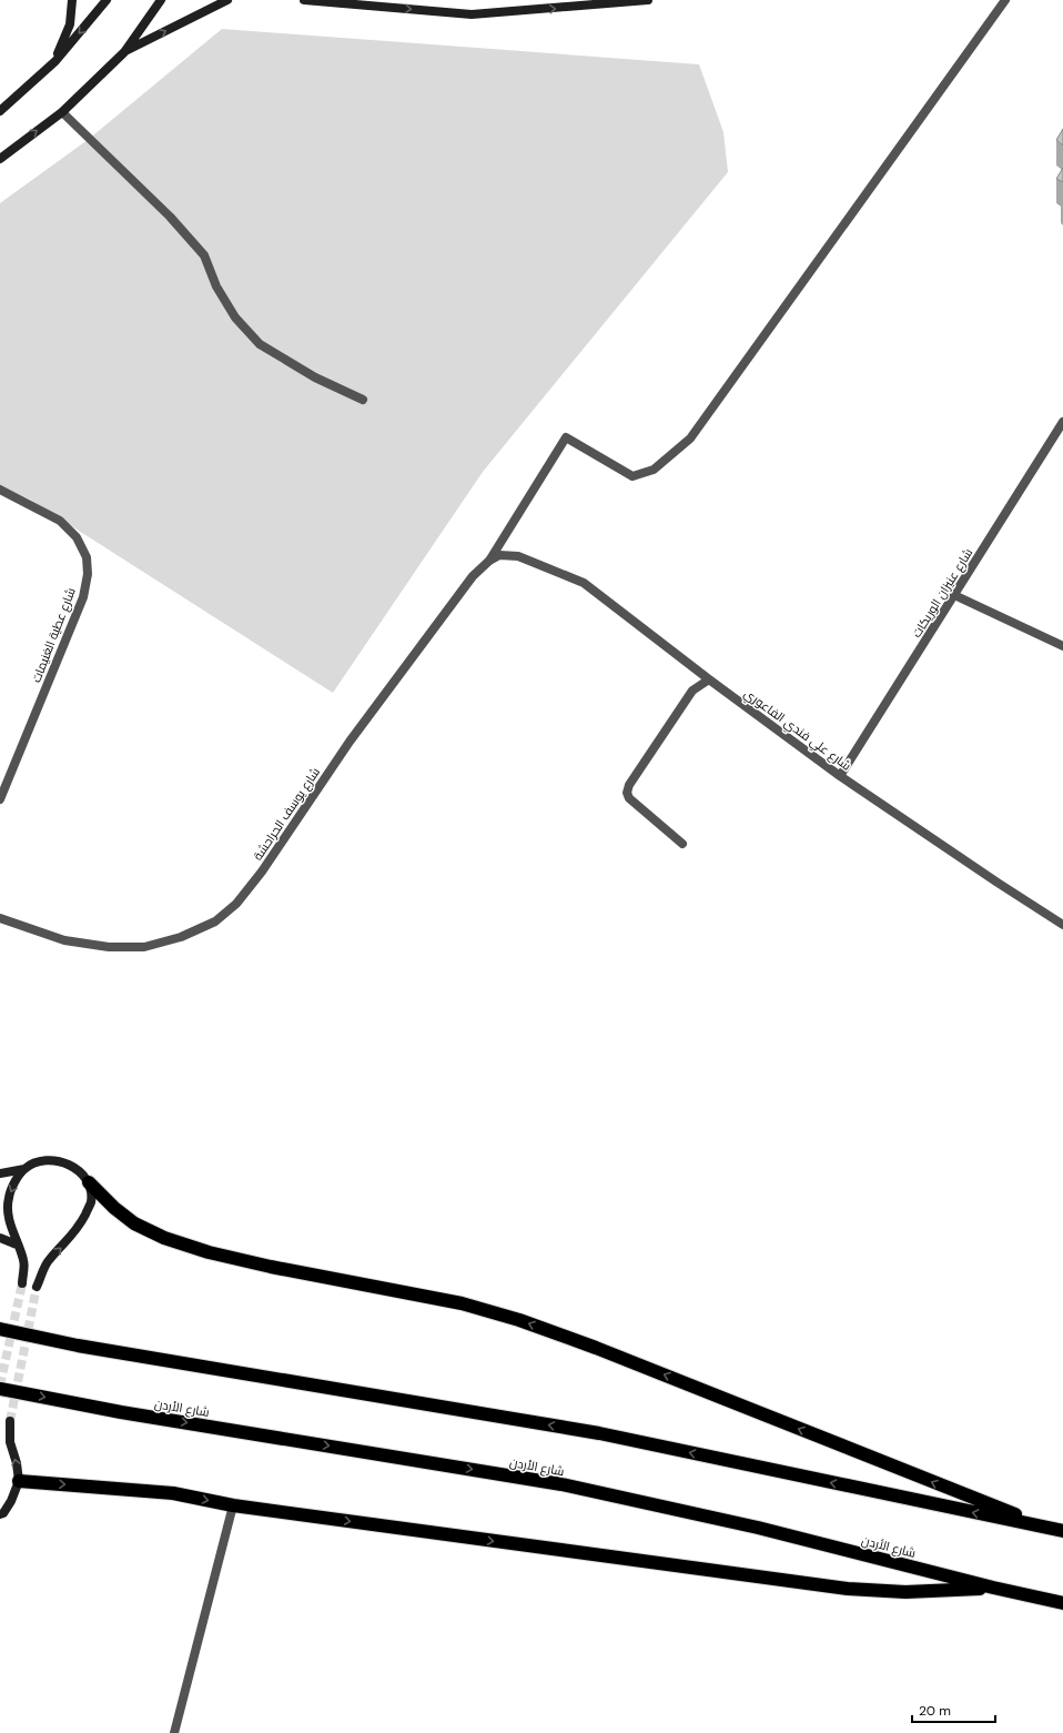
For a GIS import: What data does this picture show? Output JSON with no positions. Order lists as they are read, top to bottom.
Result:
{
  "streets": {
    "highway": ["شارع الأردن"],
    "street": [
      "شارع عنيزان الوريكات",
      "شارع عطية الغنيمات",
      "شارع علي فندي الفاعوري",
      "شارع يوسف الحراحشة"
    ]
  },
  "crossings": [
    ["شارع عنيزان الوريكات", "شارع علي فندي الفاعوري"],
    ["شارع علي فندي الفاعوري", "شارع يوسف الحراحشة"]
  ],
  "scale_bar": "20 m"
}
